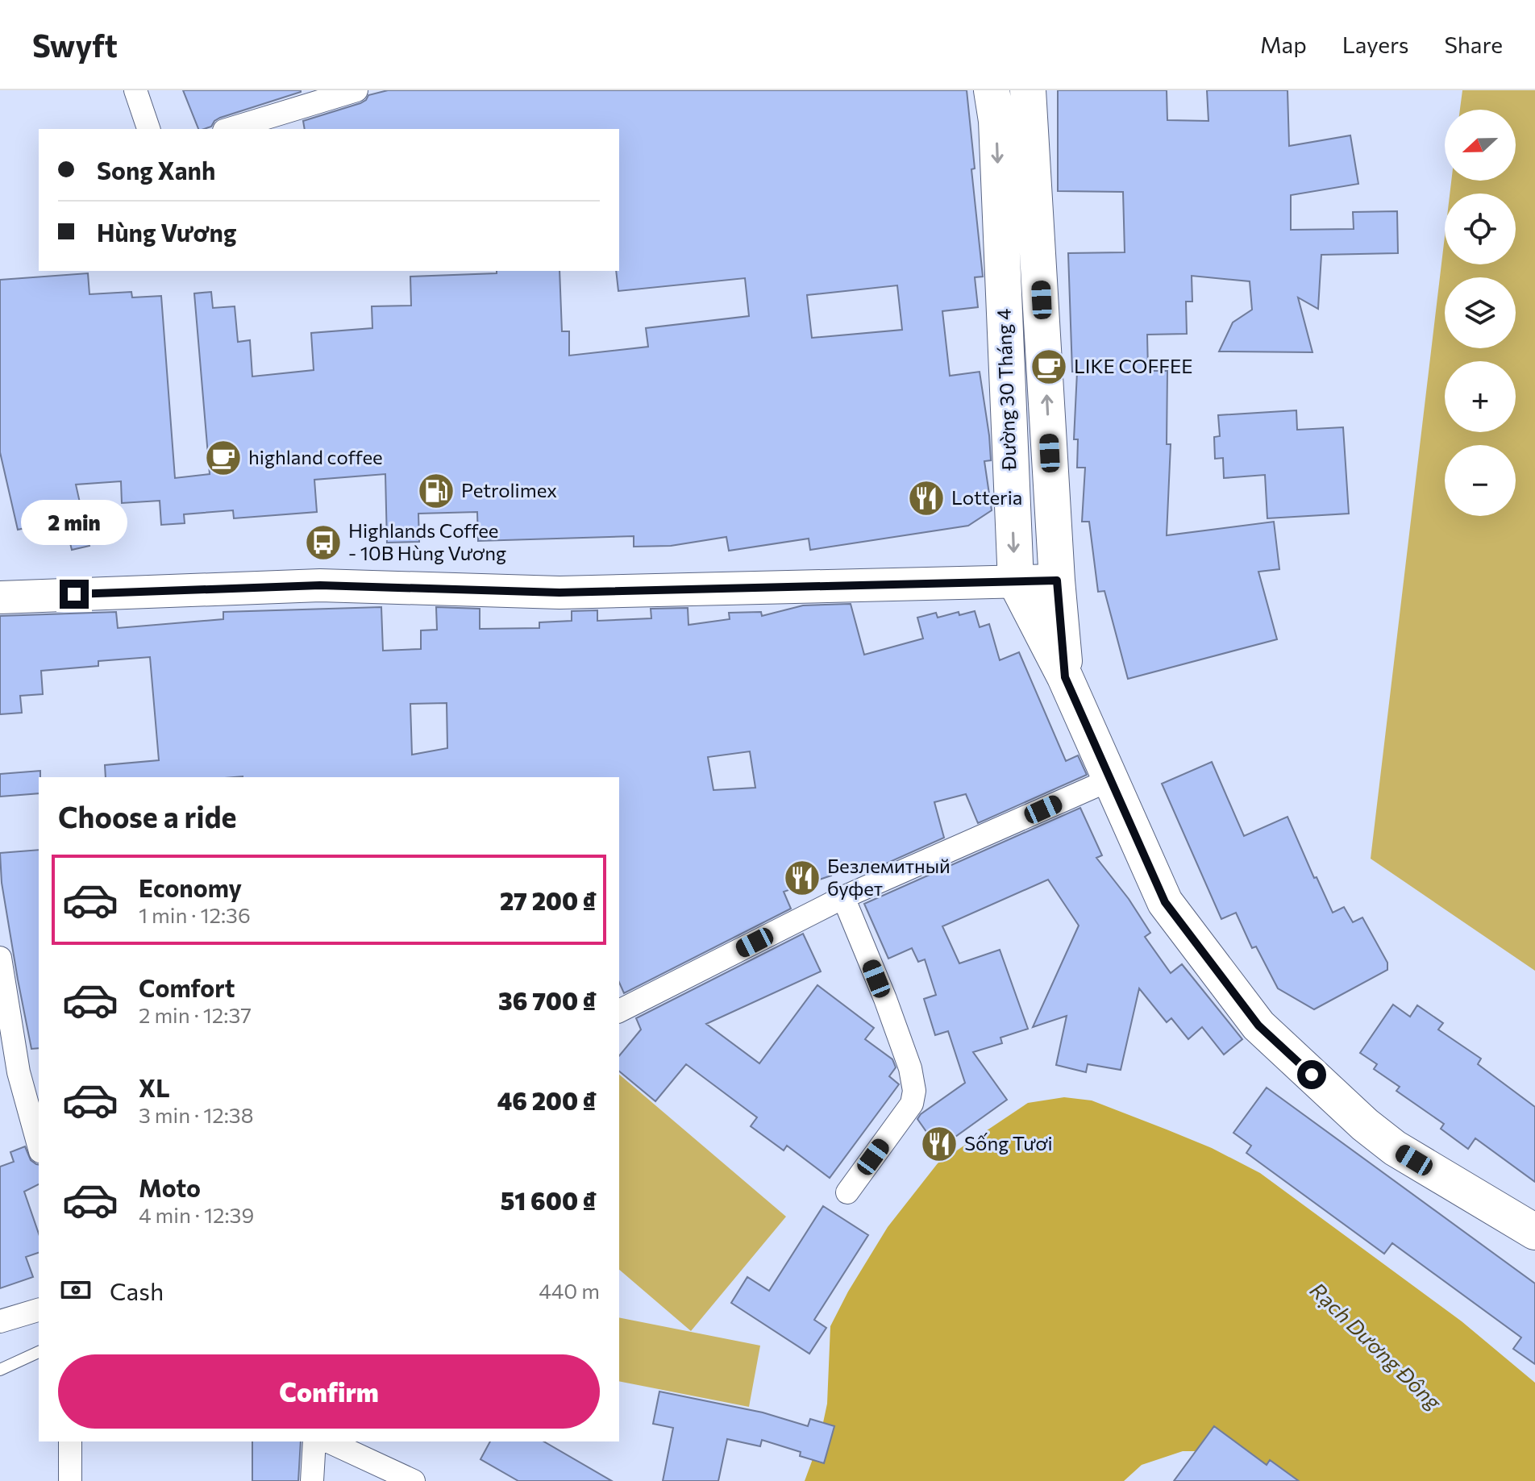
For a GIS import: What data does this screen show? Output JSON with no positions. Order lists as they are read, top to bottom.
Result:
{
  "streets": {
    "main road": ["Đường 30 Tháng 4"]
  },
  "water": ["Rạch Dương Đông"],
  "places": {
    "cafe": ["LIKE COFFEE", "highland coffee"],
    "fuel station": ["Petrolimex"],
    "restaurant": ["Lotteria", "Безлемитный буфет", "Sống Tươi"],
    "bus stop": ["Highlands Coffee - 10B Hùng Vương"]
  },
  "north": "left",
  "page": {
    "header": "Swyft",
    "nav": ["Map", "Layers", "Share"],
    "map_buttons": ["+", "−"],
    "banner": ["Song Xanh", "Hùng Vương"],
    "bubble": "2 min",
    "heading": "Choose a ride",
    "list": [
      {
        "name": "Economy",
        "note": "1 min · 12:36",
        "value": "27 200 ₫"
      },
      {
        "name": "Comfort",
        "note": "2 min · 12:37",
        "value": "36 700 ₫"
      },
      {
        "name": "XL",
        "note": "3 min · 12:38",
        "value": "46 200 ₫"
      },
      {
        "name": "Moto",
        "note": "4 min · 12:39",
        "value": "51 600 ₫"
      }
    ],
    "pay": ["Cash", "440 m"],
    "buttons": "Confirm"
  }
}
